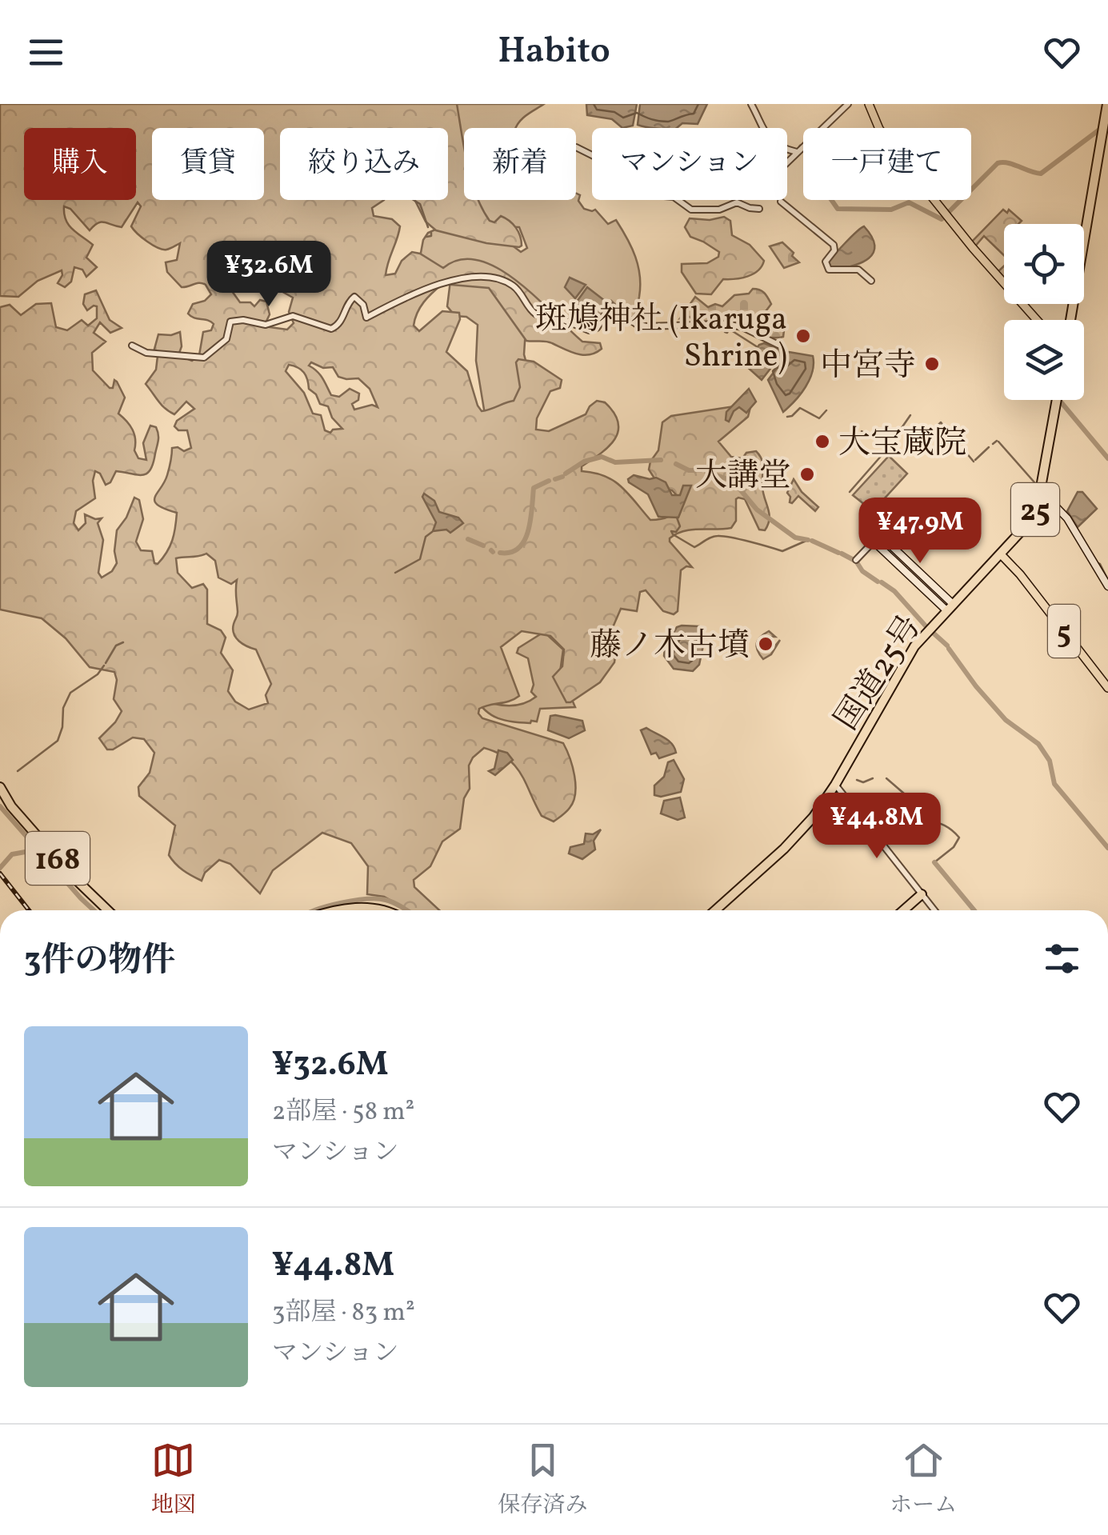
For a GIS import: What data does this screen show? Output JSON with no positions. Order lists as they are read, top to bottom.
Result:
{
  "streets": {
    "highway": ["25", "国道25号", "168"],
    "main road": ["5"]
  },
  "crossings": [
    ["5", "国道25号"]
  ],
  "places": [
    "斑鳩神社 (Ikaruga Shrine)",
    "中宮寺",
    "大宝蔵院",
    "大講堂",
    "藤ノ木古墳"
  ],
  "page": {
    "header": "Habito",
    "chip": [
      "購入",
      "賃貸",
      "絞り込み",
      "新着",
      "マンション",
      "一戸建て"
    ],
    "price": ["¥32.6M", "¥47.9M", "¥44.8M"],
    "heading": "3件の物件",
    "list": [
      {
        "name": "¥32.6M",
        "note": "2部屋 · 58 m² · マンション"
      },
      {
        "name": "¥44.8M",
        "note": "3部屋 · 83 m² · マンション"
      }
    ],
    "tabs": ["地図", "保存済み", "ホーム"]
  }
}
